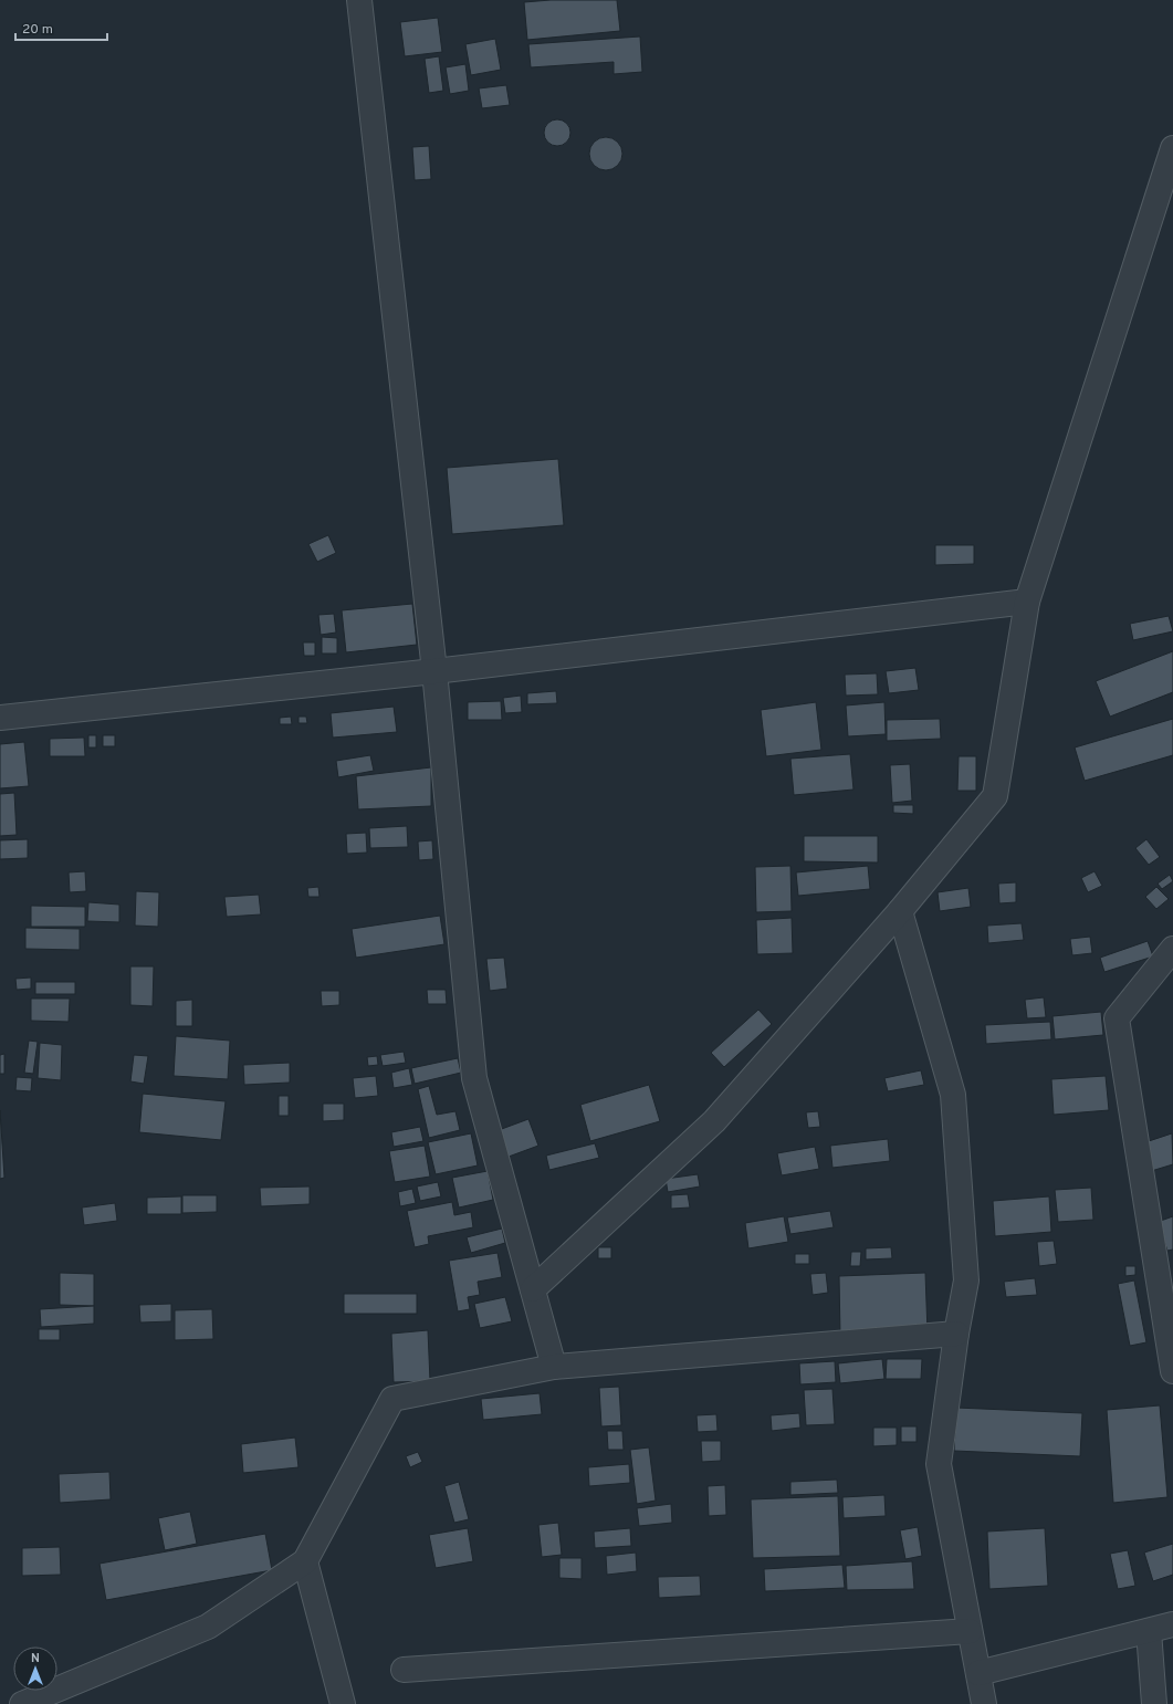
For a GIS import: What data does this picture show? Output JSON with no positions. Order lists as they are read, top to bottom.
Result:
{
  "scale_bar": "20 m",
  "north": "top"
}
